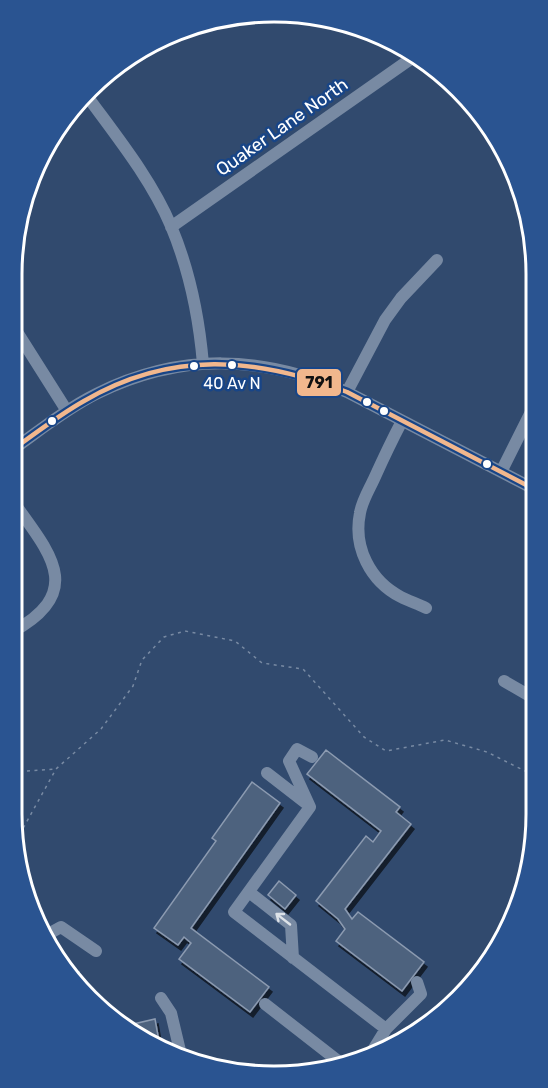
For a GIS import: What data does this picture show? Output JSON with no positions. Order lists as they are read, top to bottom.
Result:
{
  "streets": {
    "street": ["Quaker Lane North"]
  },
  "places": ["40 Av N"],
  "lines": ["transit line 791"]
}
